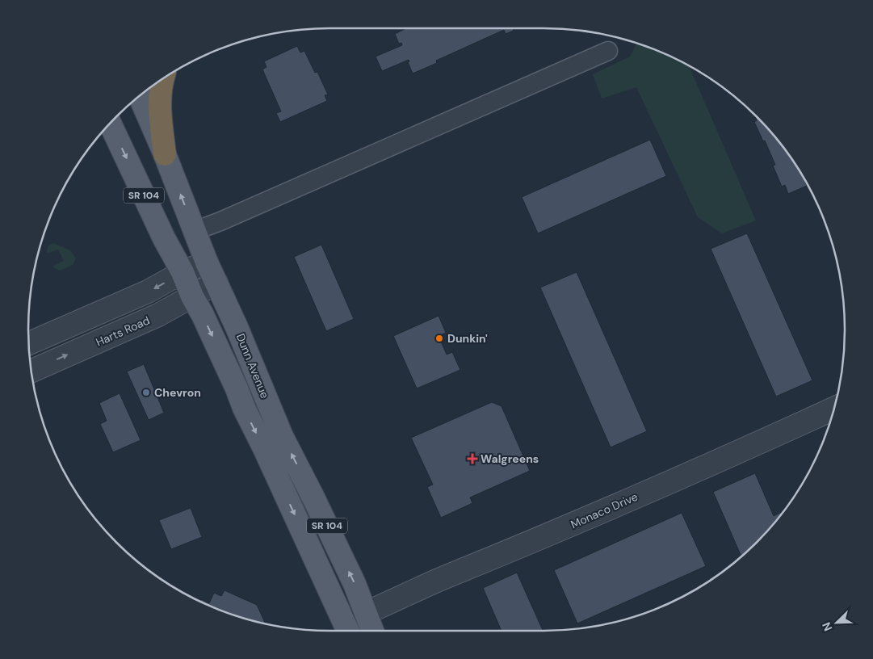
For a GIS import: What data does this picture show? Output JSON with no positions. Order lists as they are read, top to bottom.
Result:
{
  "streets": {
    "main road": ["SR 104", "Dunn Avenue"],
    "street": ["Harts Road", "Monaco Drive"]
  },
  "crossings": [
    ["SR 104", "Harts Road"],
    ["SR 104", "Monaco Drive"],
    ["Harts Road", "Dunn Avenue"],
    ["Dunn Avenue", "Monaco Drive"]
  ],
  "places": {
    "other": ["Dunkin'", "Chevron"],
    "health": ["Walgreens"]
  },
  "north": "bottom left"
}
